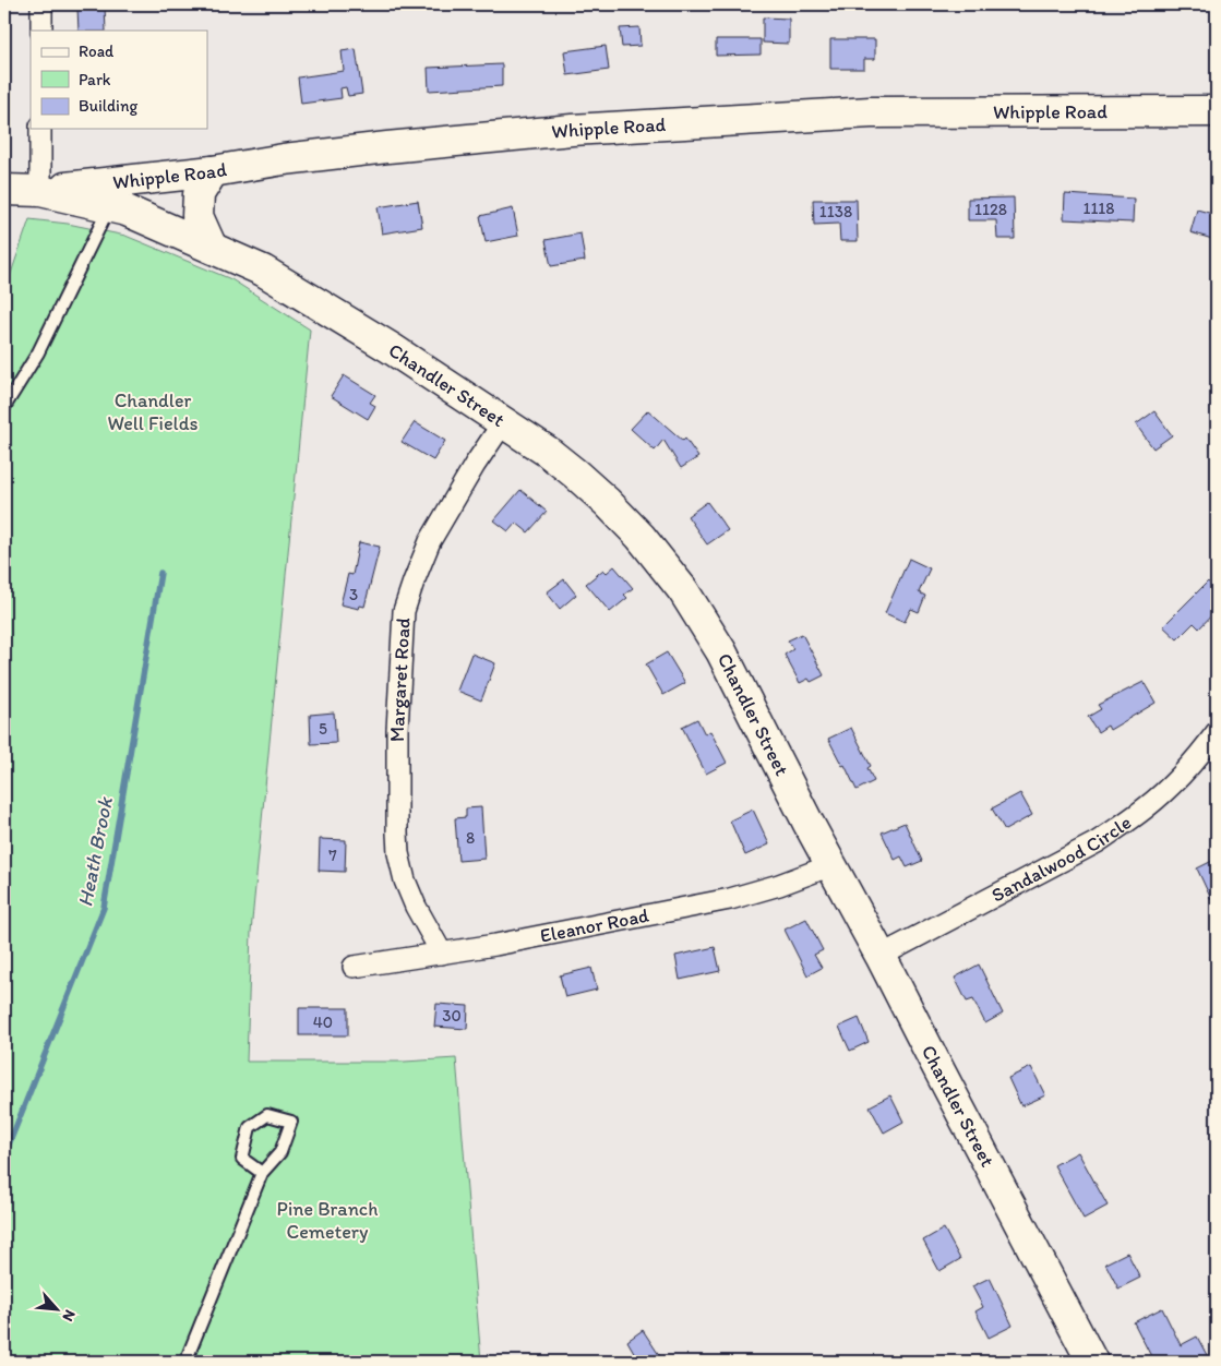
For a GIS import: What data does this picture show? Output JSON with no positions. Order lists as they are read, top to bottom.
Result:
{
  "streets": {
    "main road": ["Whipple Road", "Chandler Street"],
    "street": ["Margaret Road", "Sandalwood Circle", "Eleanor Road"]
  },
  "crossings": [
    ["Whipple Road", "Chandler Street"],
    ["Chandler Street", "Margaret Road"],
    ["Chandler Street", "Sandalwood Circle"],
    ["Chandler Street", "Eleanor Road"],
    ["Margaret Road", "Eleanor Road"]
  ],
  "water": ["Heath Brook"],
  "parks": ["Chandler Well Fields", "Pine Branch Cemetery"],
  "house_numbers": [
    "1118",
    "1128",
    "1138",
    "3",
    "5",
    "8",
    "7",
    "30",
    "40"
  ],
  "legend": ["Road", "Park", "Building"],
  "north": "bottom right"
}
